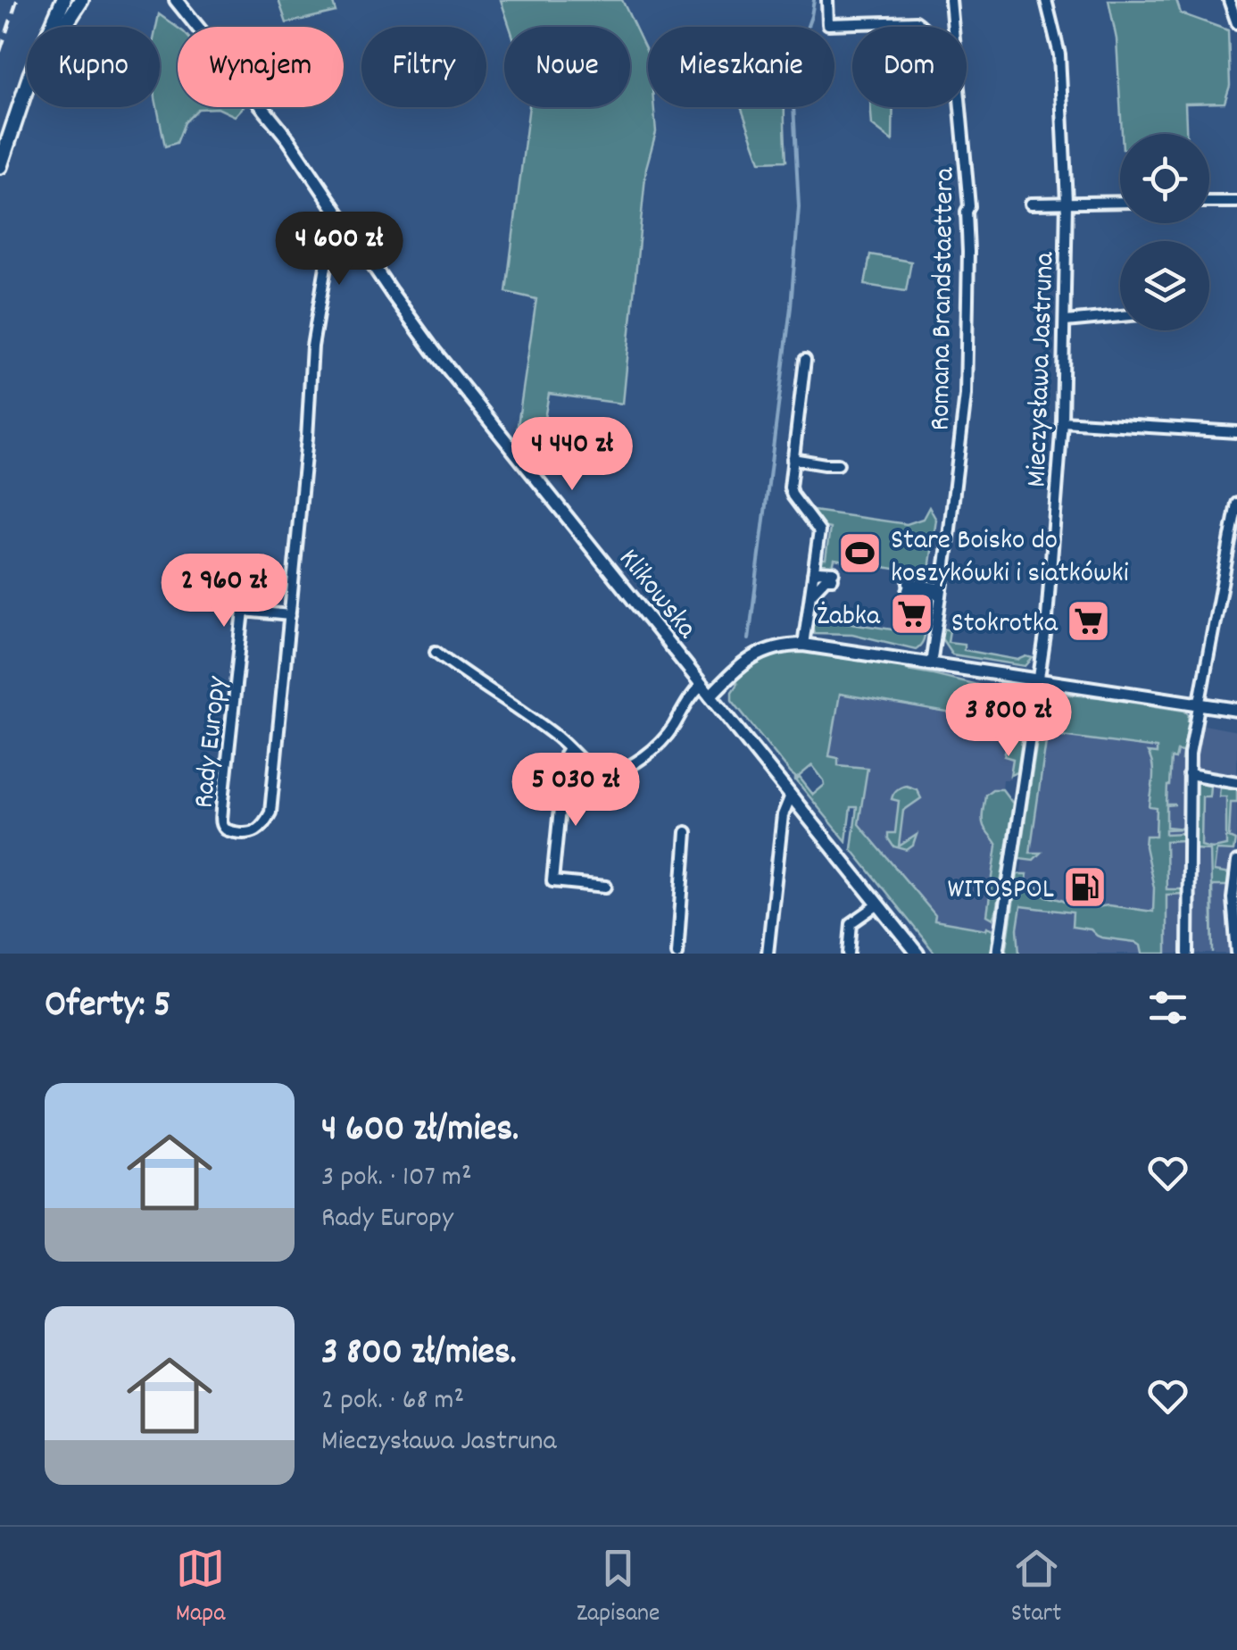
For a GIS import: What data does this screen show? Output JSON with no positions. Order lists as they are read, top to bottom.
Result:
{
  "streets": {
    "street": [
      "Romana Brandstaettera",
      "Mieczysława Jastruna",
      "Klikowska",
      "Rady Europy"
    ]
  },
  "crossings": [
    ["Klikowska", "Rady Europy"]
  ],
  "places": {
    "sports": ["Stare Boisko do koszykówki i siatkówki"],
    "supermarket": ["Żabka", "Stokrotka"],
    "fuel station": ["WITOSPOL"]
  },
  "page": {
    "chip": [
      "Kupno",
      "Wynajem",
      "Filtry",
      "Nowe",
      "Mieszkanie",
      "Dom"
    ],
    "price": [
      "4 600 zł",
      "4 440 zł",
      "2 960 zł",
      "3 800 zł",
      "5 030 zł"
    ],
    "heading": "Oferty: 5",
    "list": [
      {
        "name": "4 600 zł/mies.",
        "note": "3 pok. · 107 m² · Rady Europy"
      },
      {
        "name": "3 800 zł/mies.",
        "note": "2 pok. · 68 m² · Mieczysława Jastruna"
      }
    ],
    "tabs": ["Mapa", "Zapisane", "Start"]
  }
}
